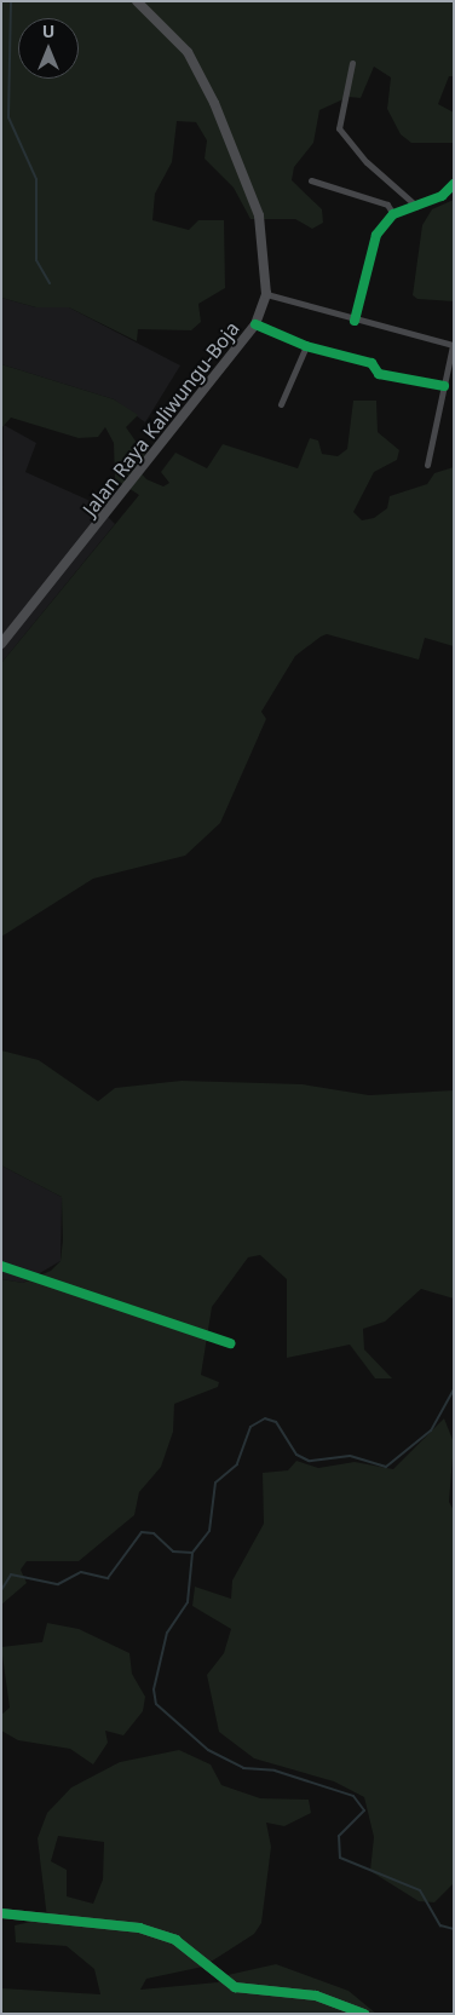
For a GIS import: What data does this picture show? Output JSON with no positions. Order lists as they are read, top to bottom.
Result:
{
  "streets": {
    "main road": ["Jalan Raya Kaliwungu-Boja"]
  },
  "north": "top"
}
